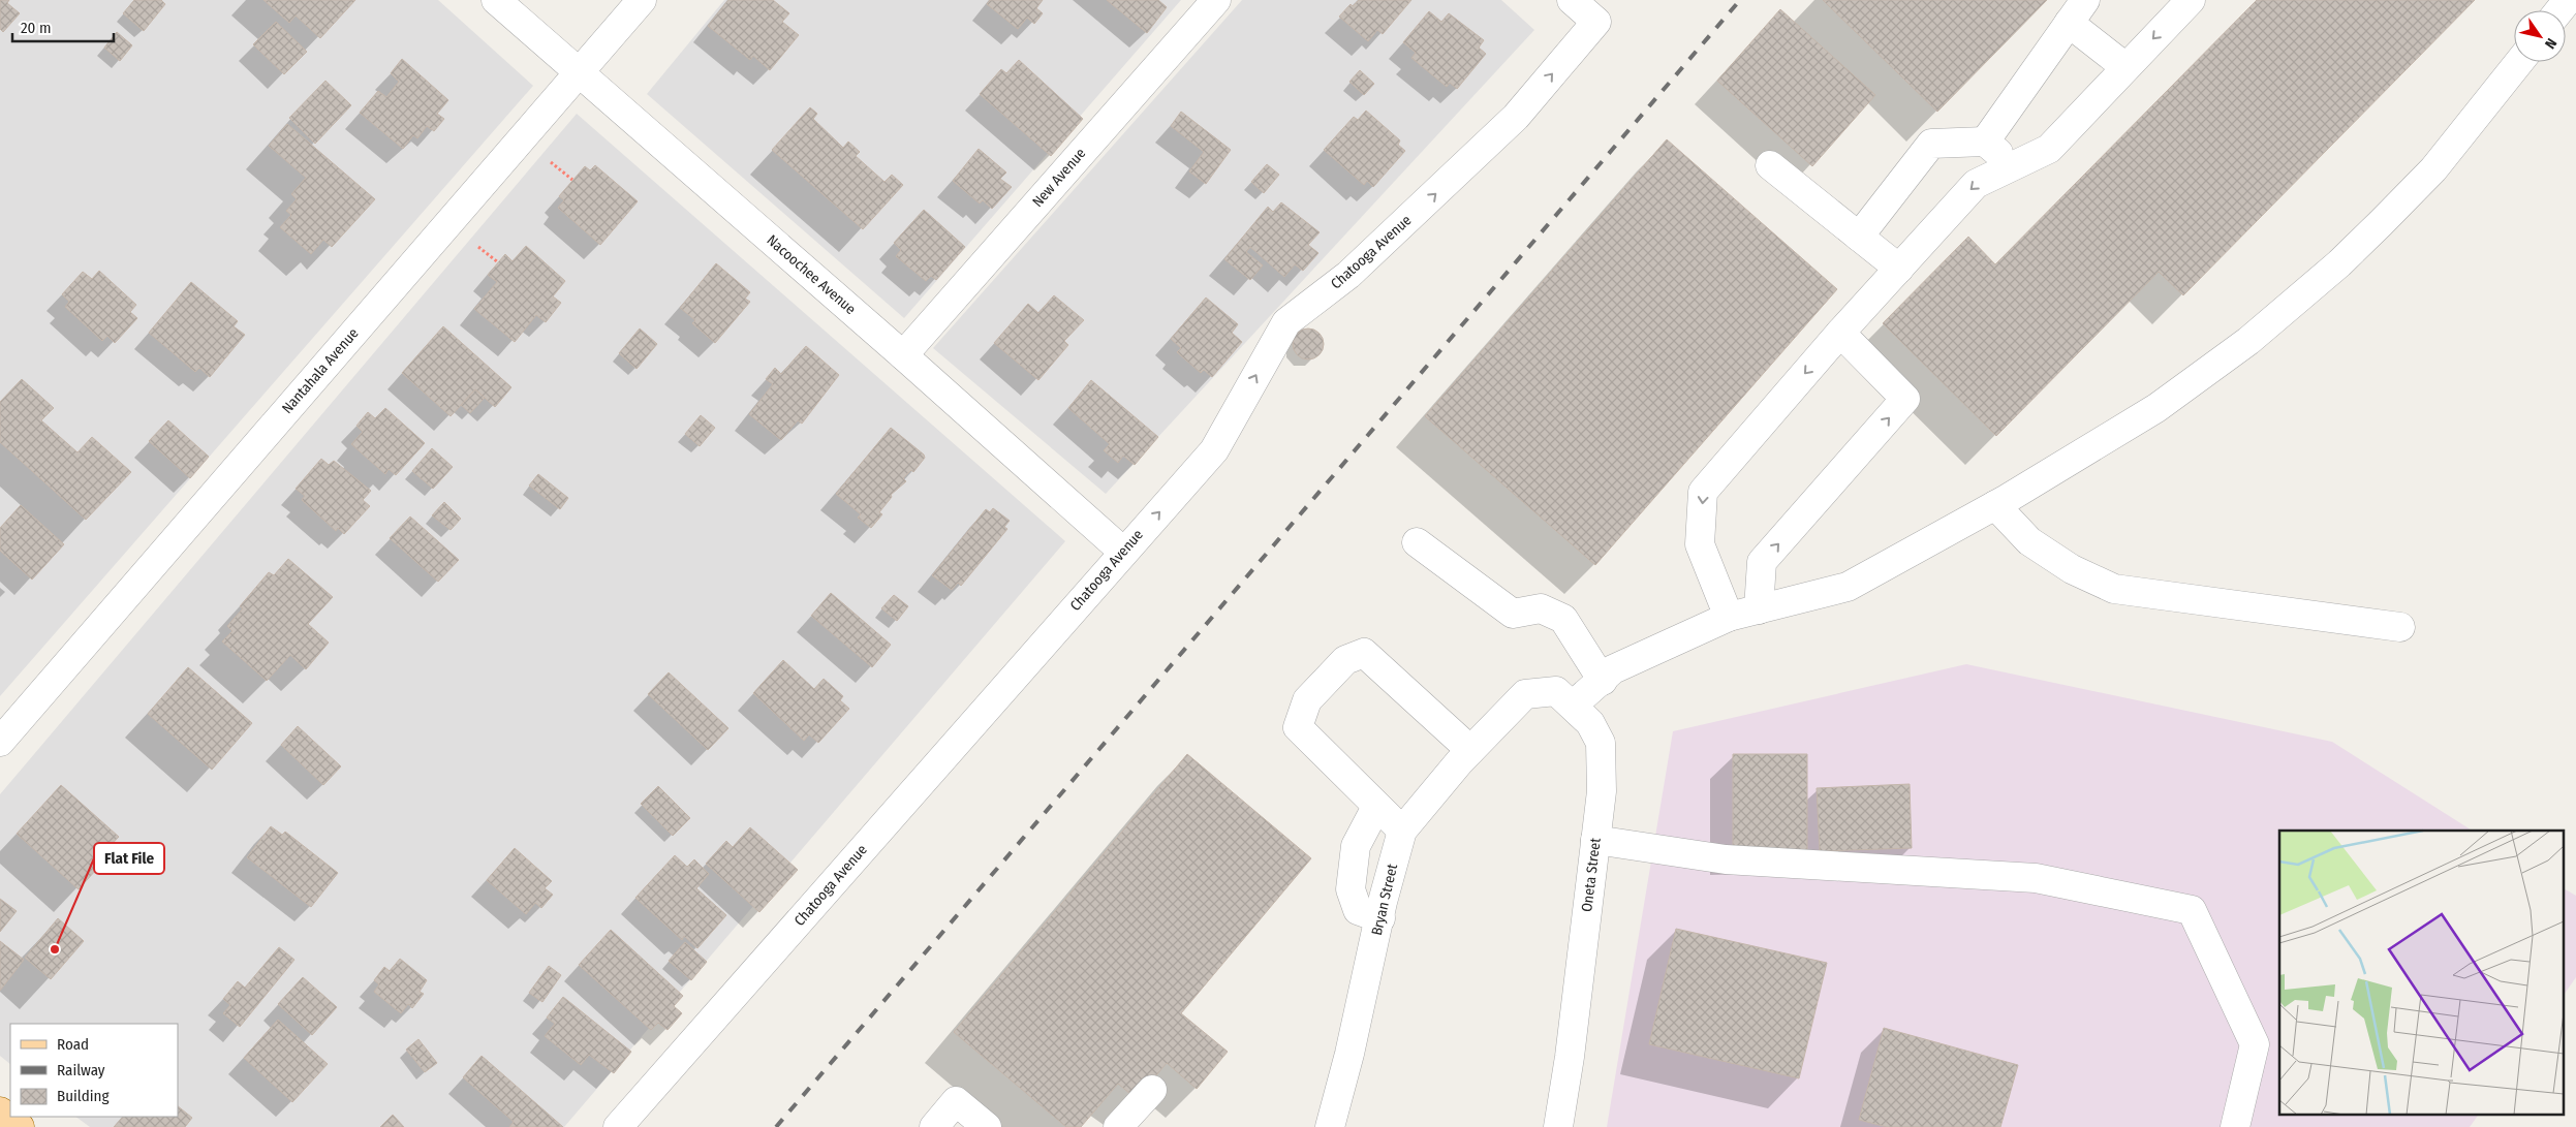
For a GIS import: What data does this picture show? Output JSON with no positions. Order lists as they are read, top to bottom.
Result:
{
  "streets": {
    "street": [
      "New Avenue",
      "Chatooga Avenue",
      "Nacoochee Avenue",
      "Nantahala Avenue",
      "Oneta Street",
      "Bryan Street"
    ]
  },
  "crossings": [
    ["New Avenue", "Nacoochee Avenue"],
    ["Chatooga Avenue", "Nacoochee Avenue"],
    ["Nacoochee Avenue", "Nantahala Avenue"],
    ["Oneta Street", "Bryan Street"]
  ],
  "one_way": ["Chatooga Avenue"],
  "places": ["Flat File"],
  "legend": ["Road", "Railway", "Building"],
  "scale_bar": "20 m",
  "north": "bottom right"
}
